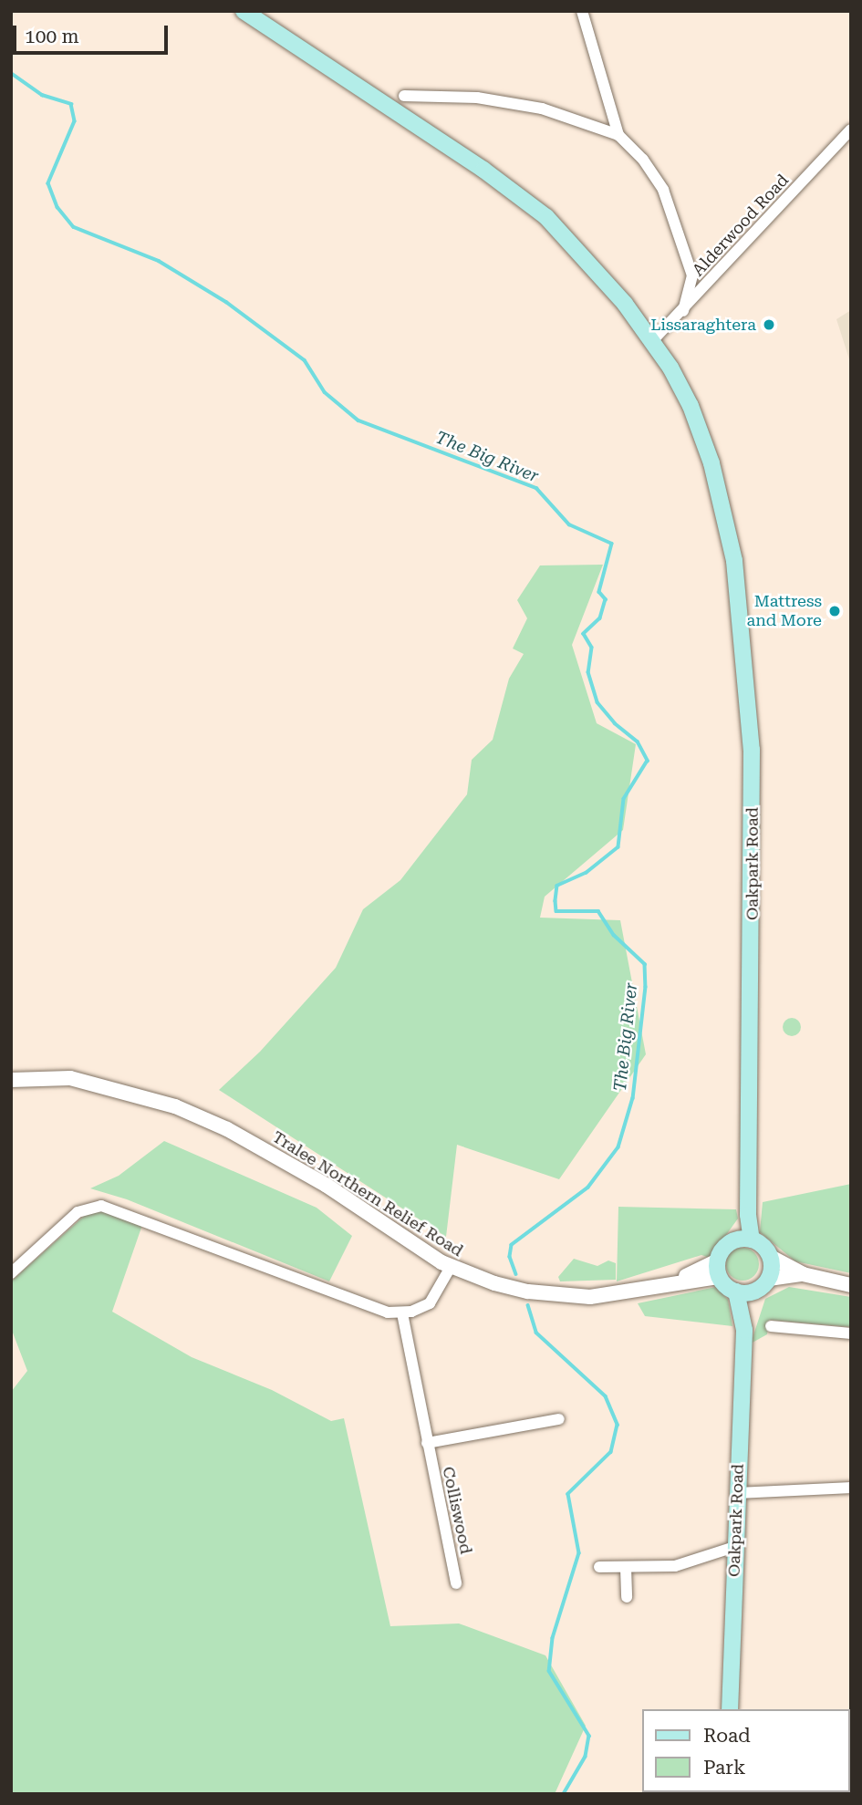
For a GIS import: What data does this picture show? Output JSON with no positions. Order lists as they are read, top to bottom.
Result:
{
  "streets": {
    "main road": ["Oakpark Road"],
    "street": ["Alderwood Road", "Tralee Northern Relief Road", "Colliswood"]
  },
  "crossings": [
    ["Alderwood Road", "Oakpark Road"],
    ["Oakpark Road", "Tralee Northern Relief Road"]
  ],
  "water": ["The Big River"],
  "places": ["Lissaraghtera", "Mattress and More"],
  "legend": ["Road", "Park"],
  "scale_bar": "100 m"
}
